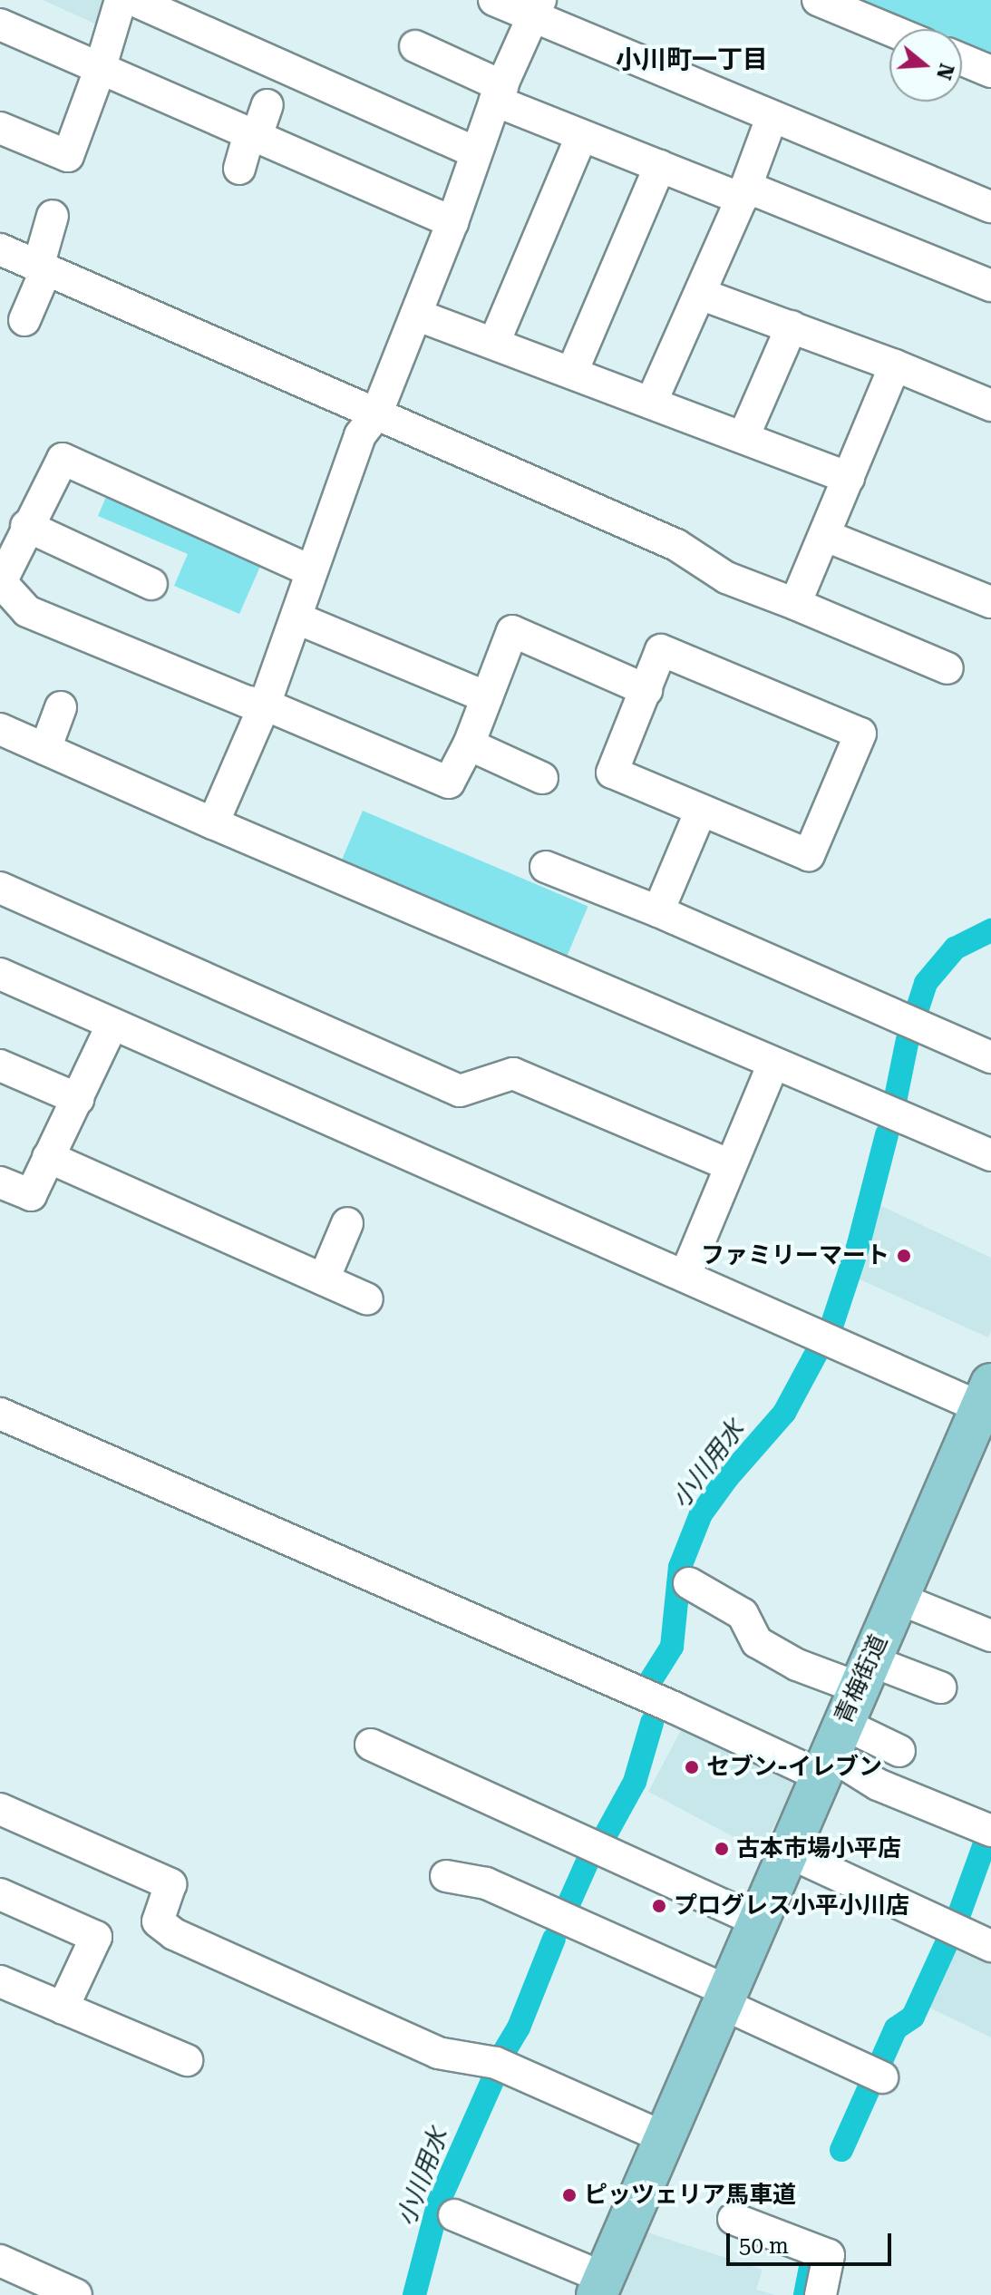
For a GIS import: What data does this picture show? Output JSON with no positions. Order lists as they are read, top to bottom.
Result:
{
  "streets": {
    "main road": ["青梅街道"]
  },
  "districts": ["小川町一丁目"],
  "water": ["小川用水"],
  "places": [
    "ファミリーマート",
    "セブン-イレブン",
    "古本市場小平店",
    "プログレス小平小川店",
    "ピッツェリア馬車道"
  ],
  "scale_bar": "50 m",
  "north": "right"
}
